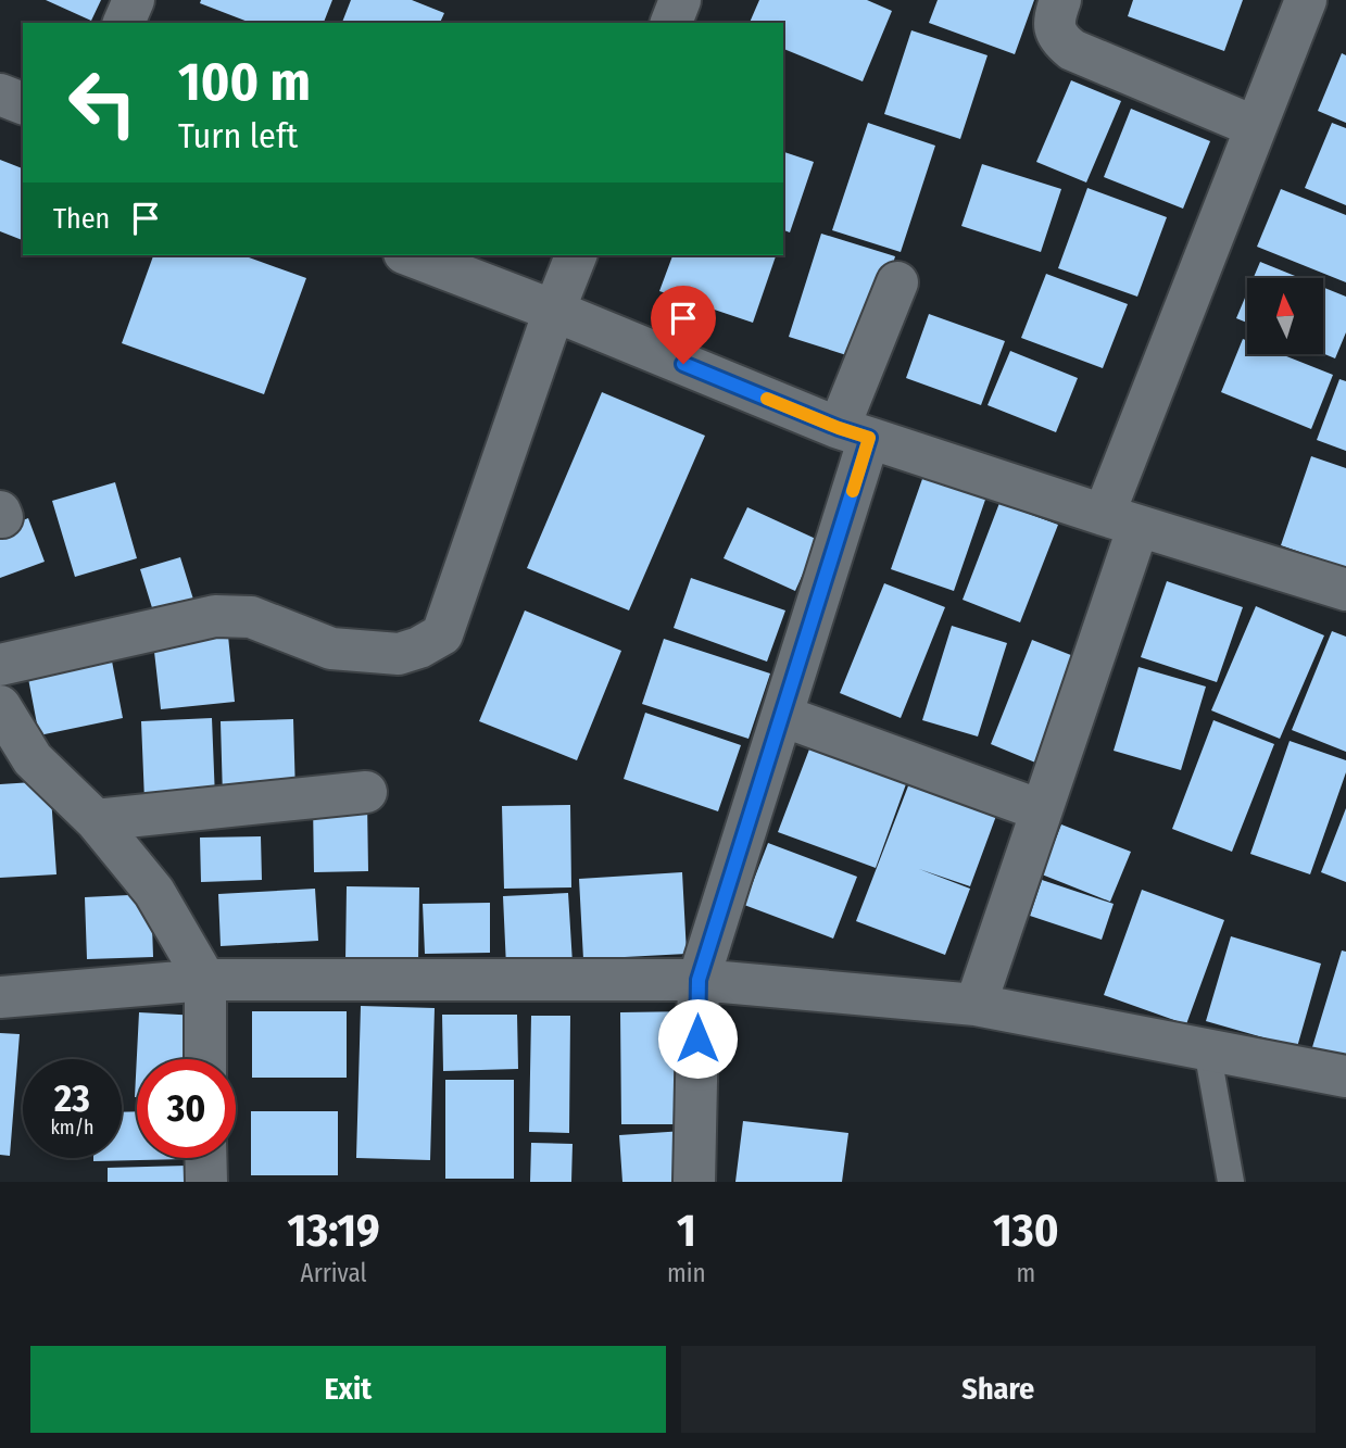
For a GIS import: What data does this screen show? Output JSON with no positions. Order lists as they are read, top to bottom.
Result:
{
  "north": "top",
  "page": {
    "turn": ["100 m", "Turn left"],
    "then": "Then",
    "speed": "23 km/h",
    "limit": "30",
    "eta": [
      "13:19",
      "Arrival",
      "1",
      "min",
      "130",
      "m"
    ],
    "buttons": ["Exit", "Share"]
  }
}
